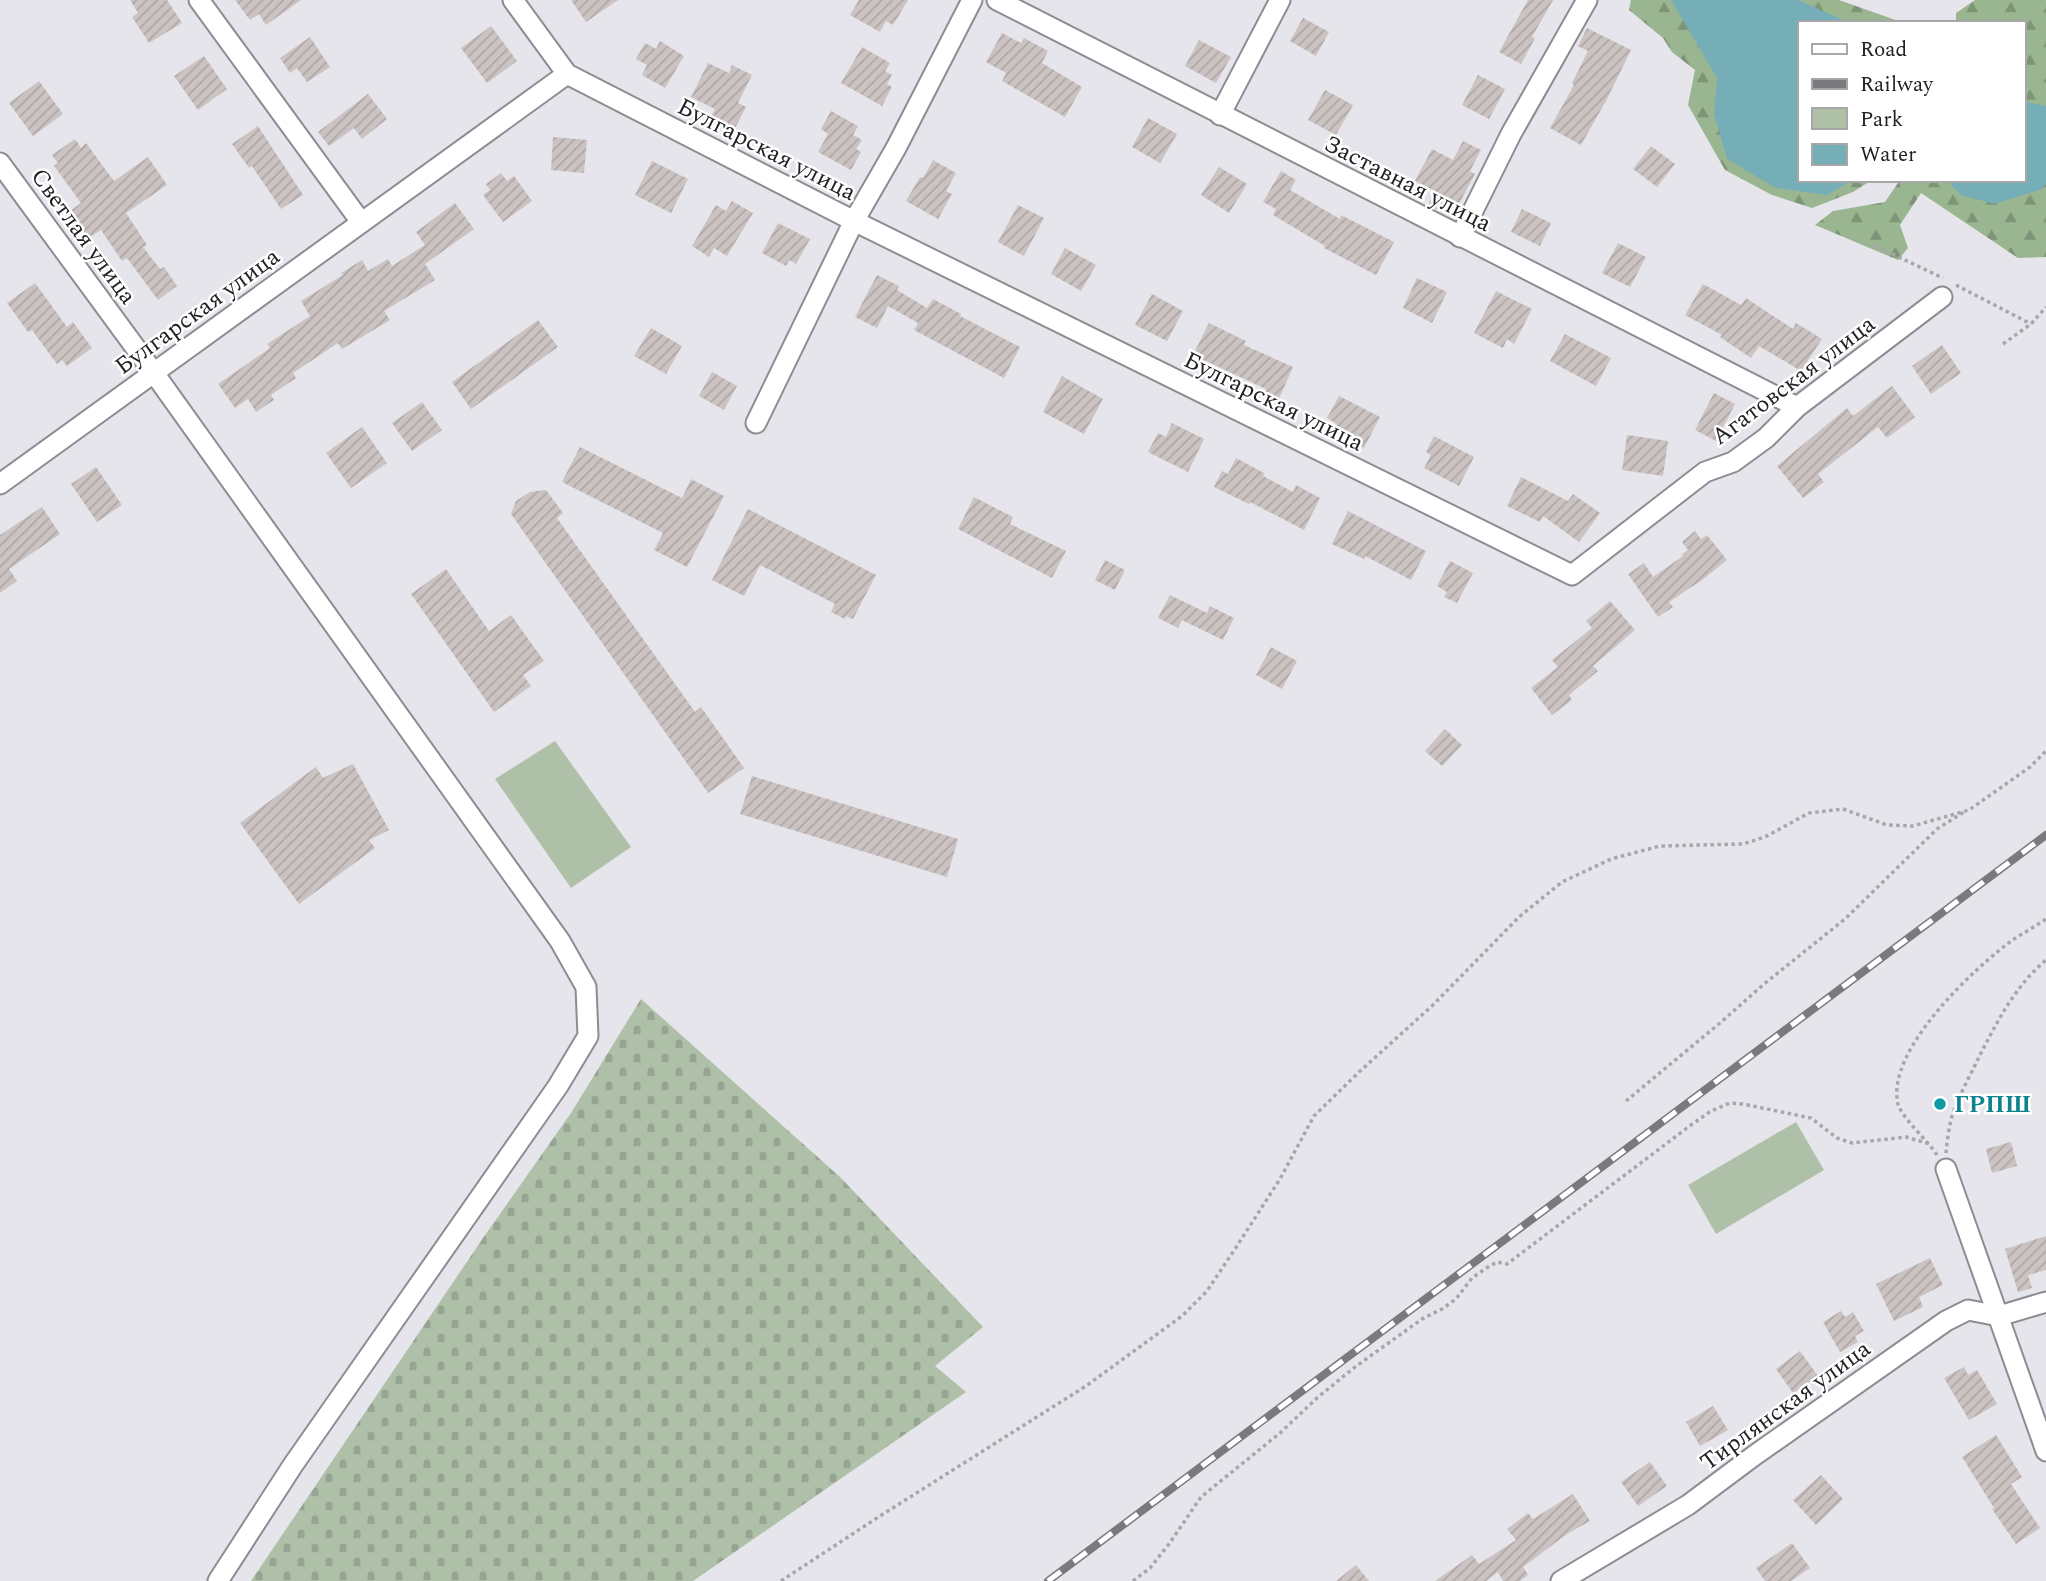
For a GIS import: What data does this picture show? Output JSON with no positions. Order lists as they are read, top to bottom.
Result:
{
  "streets": {
    "street": [
      "Булгарская улица",
      "Заставная улица",
      "Светлая улица",
      "Агатовская улица",
      "Тирлянская улица"
    ]
  },
  "crossings": [
    ["Булгарская улица", "Светлая улица"],
    ["Булгарская улица", "Агатовская улица"],
    ["Заставная улица", "Агатовская улица"]
  ],
  "places": ["ГРПШ"],
  "legend": [
    "Road",
    "Railway",
    "Park",
    "Water"
  ]
}
